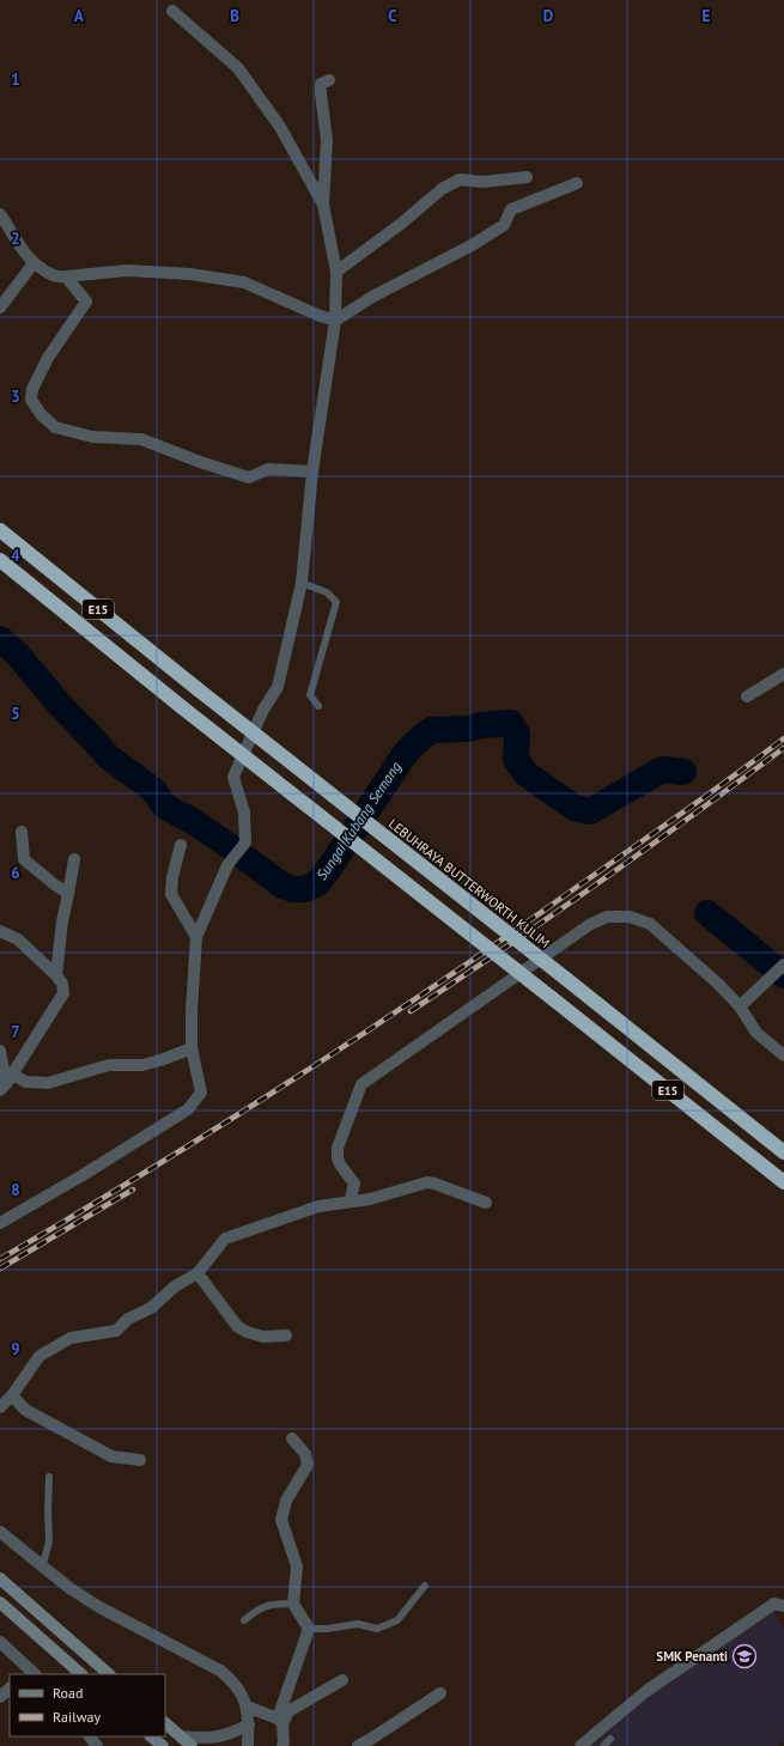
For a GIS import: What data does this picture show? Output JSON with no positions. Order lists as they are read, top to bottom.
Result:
{
  "streets": {
    "highway": ["E15", "LEBUHRAYA BUTTERWORTH KULIM"]
  },
  "water": ["Sungai Kubang Semang"],
  "places": {
    "school or university": ["SMK Penanti"]
  },
  "legend": ["Road", "Railway"],
  "grid": {
    "columns": [
      "A",
      "B",
      "C",
      "D",
      "E"
    ],
    "rows": [
      "1",
      "2",
      "3",
      "4",
      "5",
      "6",
      "7",
      "8",
      "9"
    ]
  }
}
